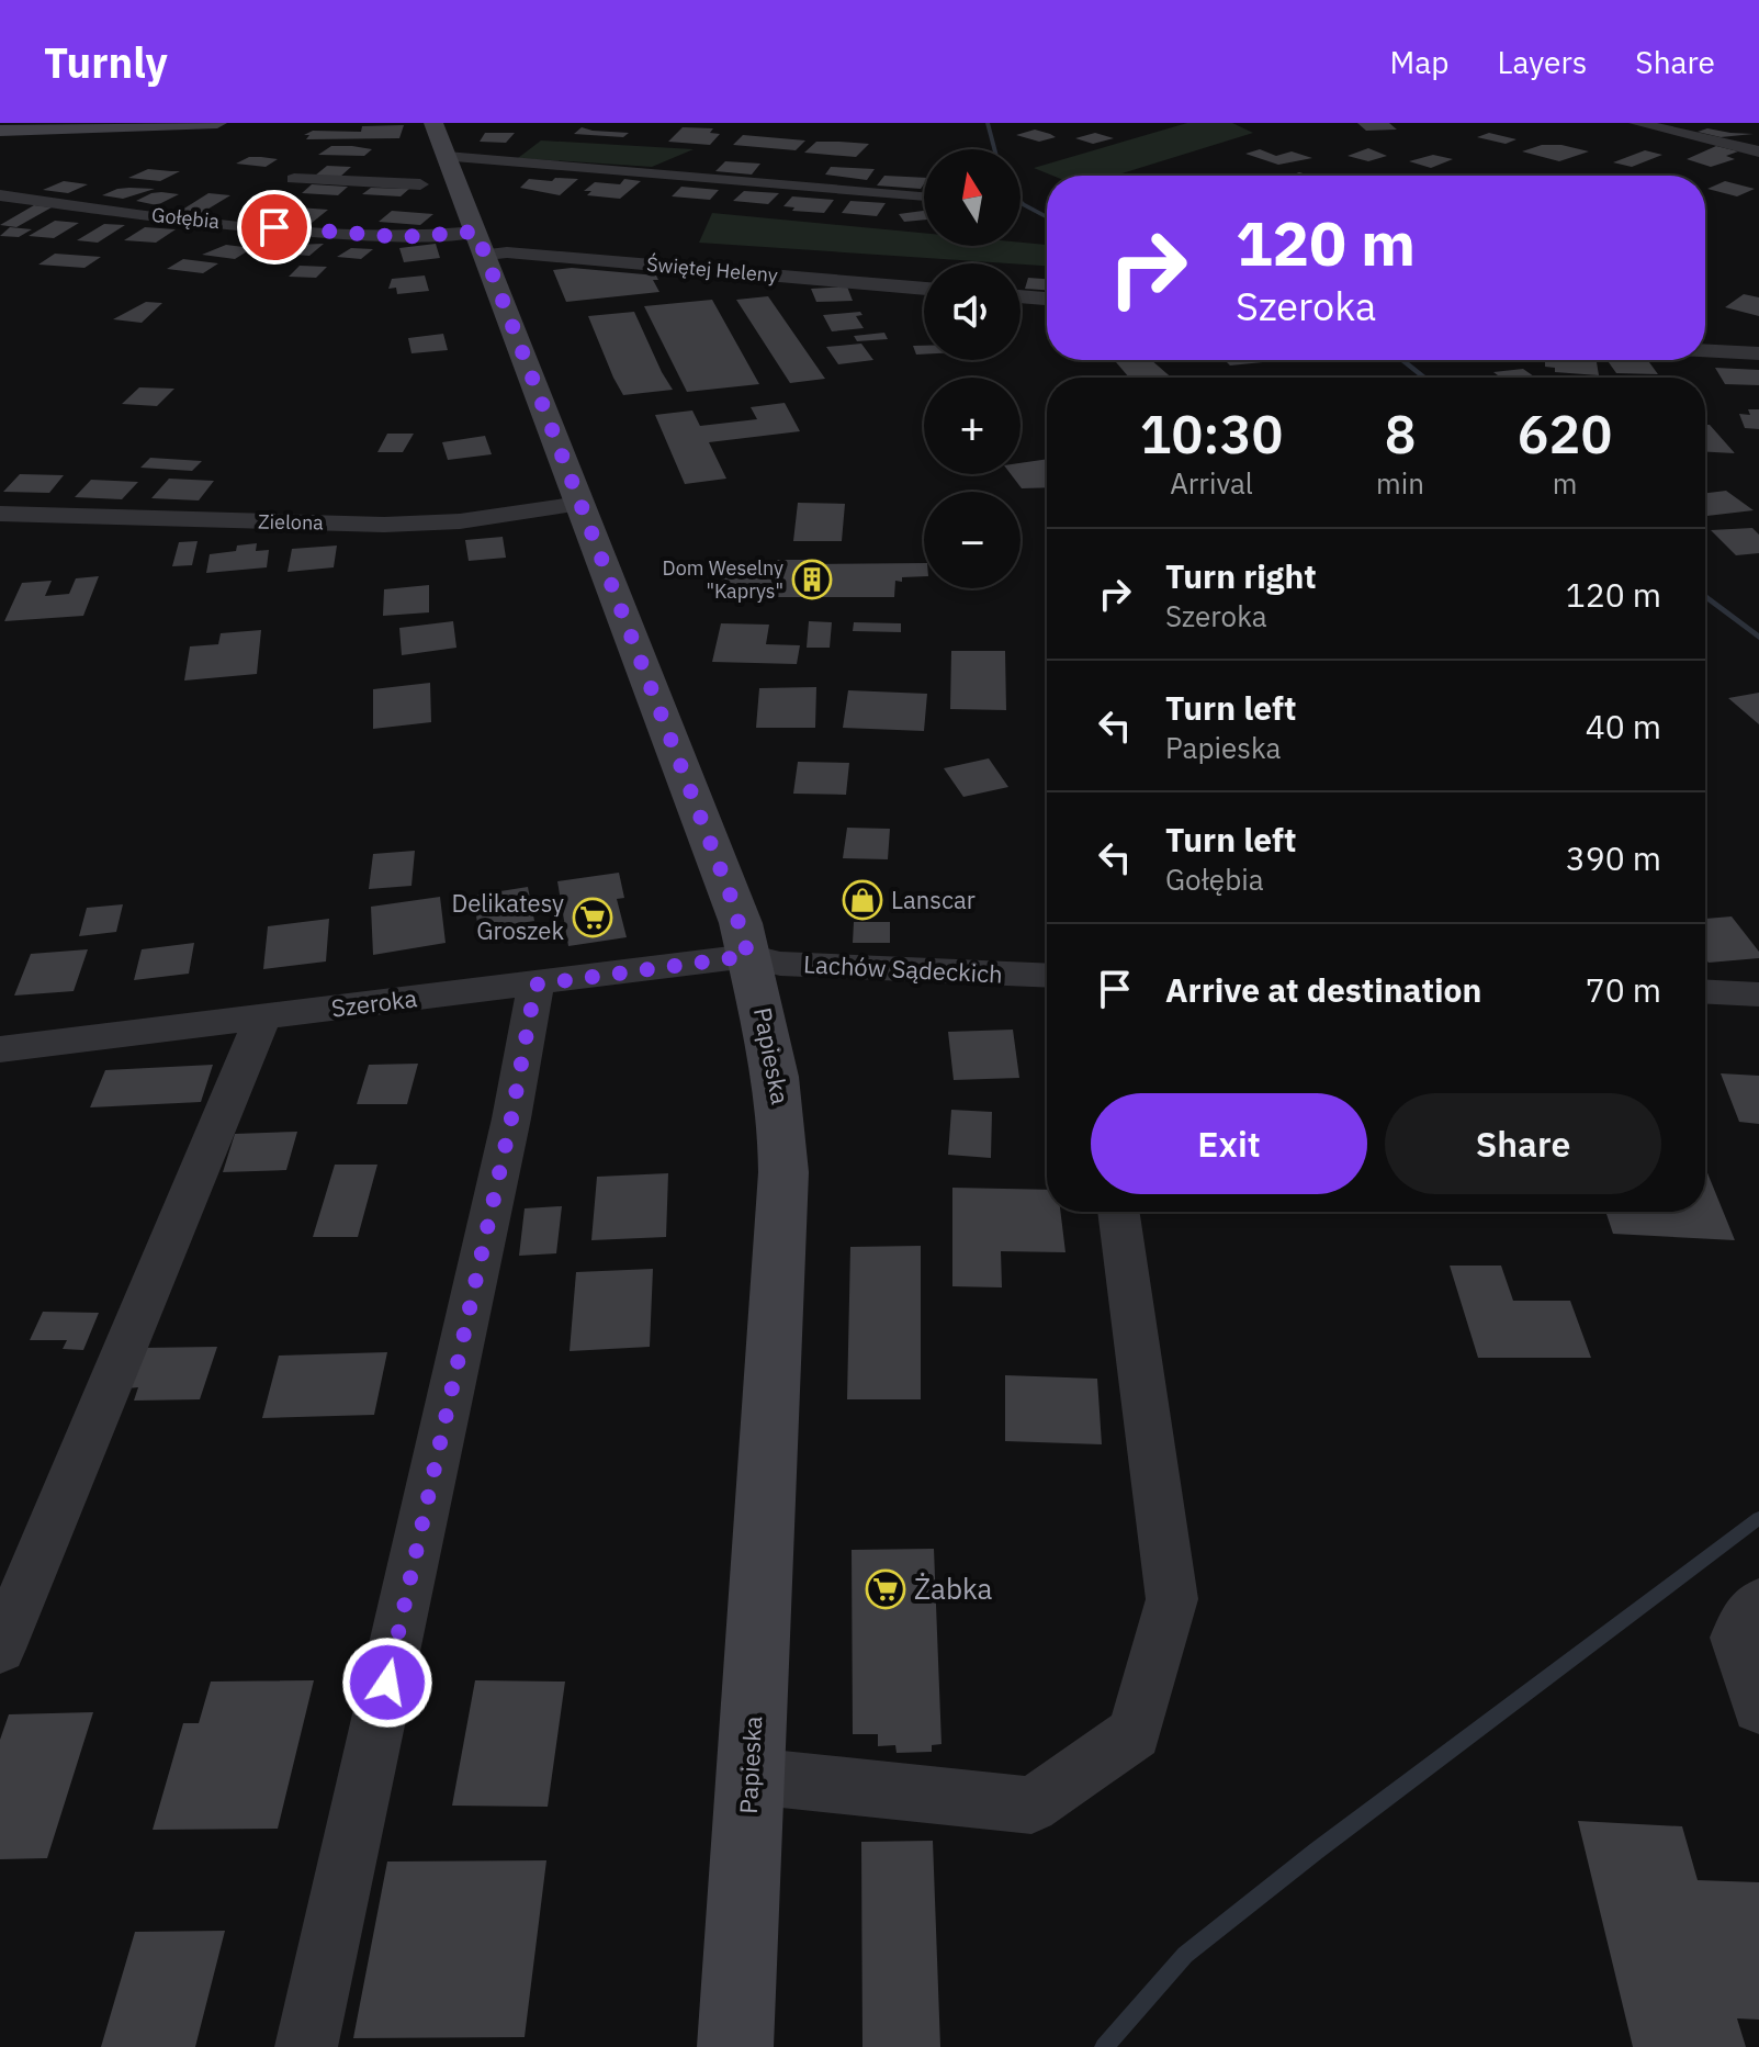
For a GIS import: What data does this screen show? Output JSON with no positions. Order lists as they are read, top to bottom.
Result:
{
  "streets": {
    "street": [
      "Gołębia",
      "Świętej Heleny",
      "Zielona",
      "Lachów Sądeckich",
      "Szeroka",
      "Papieska"
    ]
  },
  "crossings": [
    ["Gołębia", "Świętej Heleny"],
    ["Gołębia", "Papieska"],
    ["Świętej Heleny", "Papieska"],
    ["Zielona", "Papieska"],
    ["Lachów Sądeckich", "Szeroka"],
    ["Lachów Sądeckich", "Papieska"],
    ["Szeroka", "Papieska"]
  ],
  "places": {
    "building": ["Dom Weselny \"Kaprys\""],
    "shop": ["Lanscar"],
    "supermarket": ["Delikatesy Groszek", "Żabka"]
  },
  "north": "top",
  "page": {
    "header": "Turnly",
    "nav": ["Map", "Layers", "Share"],
    "map_buttons": ["+", "−"],
    "turn": ["120 m", "Szeroka"],
    "eta": [
      "10:30",
      "Arrival",
      "8",
      "min",
      "620",
      "m"
    ],
    "list": [
      {
        "name": "Turn right",
        "note": "Szeroka",
        "value": "120 m"
      },
      {
        "name": "Turn left",
        "note": "Papieska",
        "value": "40 m"
      },
      {
        "name": "Turn left",
        "note": "Gołębia",
        "value": "390 m"
      },
      {
        "name": "Arrive at destination",
        "value": "70 m"
      }
    ],
    "buttons": ["Exit", "Share"]
  }
}
